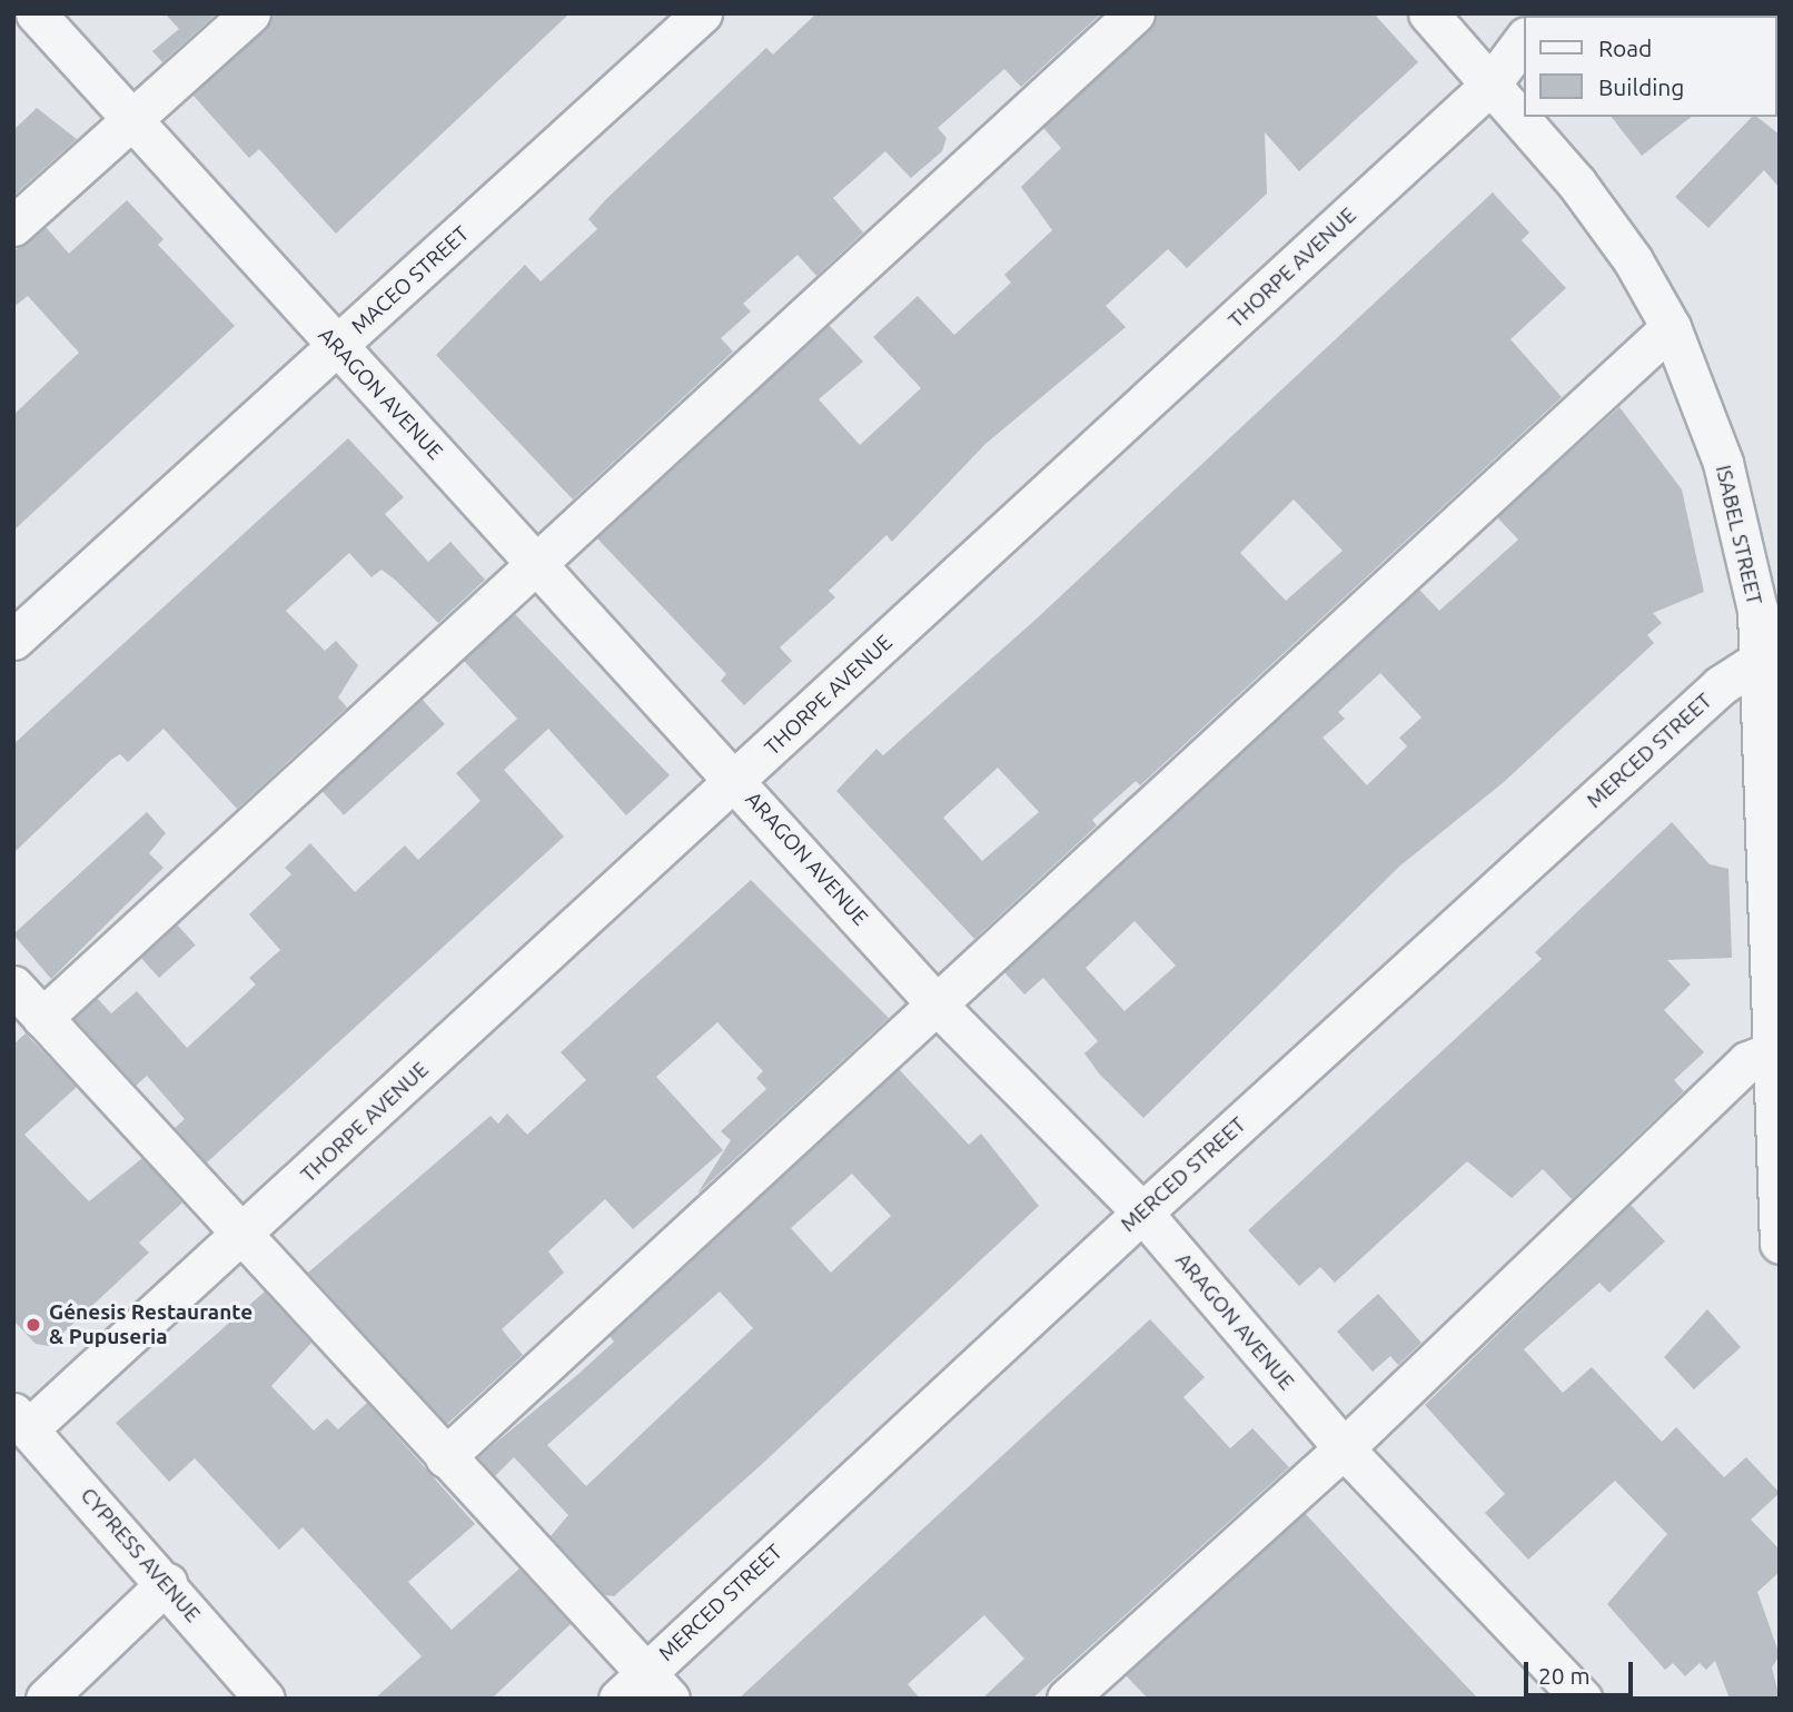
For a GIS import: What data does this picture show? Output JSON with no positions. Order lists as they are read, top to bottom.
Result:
{
  "streets": {
    "street": [
      "THORPE AVENUE",
      "MACEO STREET",
      "ARAGON AVENUE",
      "ISABEL STREET",
      "MERCED STREET",
      "CYPRESS AVENUE"
    ]
  },
  "crossings": [
    ["THORPE AVENUE", "ARAGON AVENUE"],
    ["THORPE AVENUE", "ISABEL STREET"],
    ["THORPE AVENUE", "CYPRESS AVENUE"],
    ["MACEO STREET", "ARAGON AVENUE"],
    ["ARAGON AVENUE", "MERCED STREET"],
    ["ISABEL STREET", "MERCED STREET"]
  ],
  "places": ["Génesis Restaurante & Pupuseria"],
  "legend": ["Road", "Building"],
  "scale_bar": "20 m"
}
